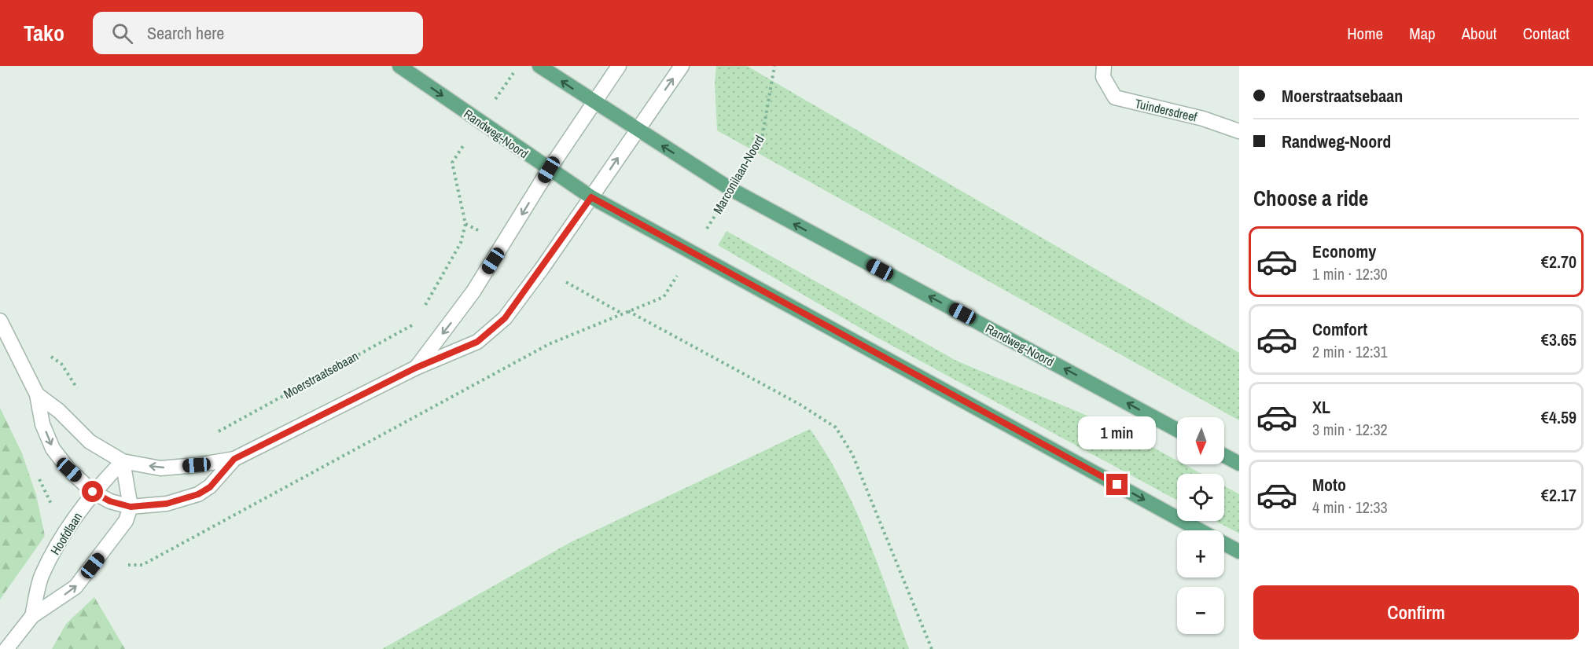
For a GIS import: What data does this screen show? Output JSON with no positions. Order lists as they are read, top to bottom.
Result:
{
  "streets": {
    "main road": ["Randweg-Noord"],
    "street": ["Tuindersdreef", "Hoofdlaan"],
    "path": ["Marconilaan-Noord", "Moerstraatsebaan"]
  },
  "crossings": [
    ["Randweg-Noord", "Marconilaan-Noord"]
  ],
  "north": "bottom",
  "page": {
    "header": "Tako",
    "search": "Search here",
    "nav": [
      "Home",
      "Map",
      "About",
      "Contact"
    ],
    "banner": ["Moerstraatsebaan", "Randweg-Noord"],
    "heading": "Choose a ride",
    "list": [
      {
        "name": "Economy",
        "note": "1 min · 12:30",
        "value": "€2.70"
      },
      {
        "name": "Comfort",
        "note": "2 min · 12:31",
        "value": "€3.65"
      },
      {
        "name": "XL",
        "note": "3 min · 12:32",
        "value": "€4.59"
      },
      {
        "name": "Moto",
        "note": "4 min · 12:33",
        "value": "€2.17"
      }
    ],
    "bubble": "1 min",
    "map_buttons": ["+", "−"],
    "buttons": "Confirm"
  }
}
